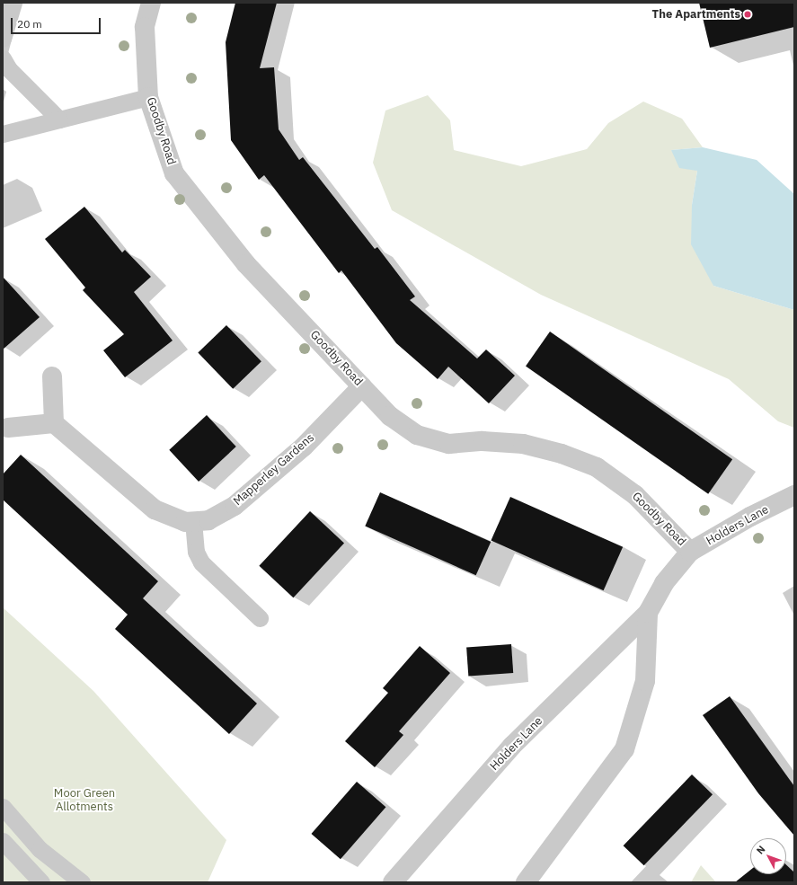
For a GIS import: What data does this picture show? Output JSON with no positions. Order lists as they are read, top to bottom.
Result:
{
  "streets": {
    "street": ["Goodby Road", "Mapperley Gardens", "Holders Lane"]
  },
  "crossings": [
    ["Goodby Road", "Mapperley Gardens"],
    ["Goodby Road", "Holders Lane"]
  ],
  "parks": ["Moor Green Allotments"],
  "places": ["The Apartments"],
  "scale_bar": "20 m",
  "north": "top left"
}
